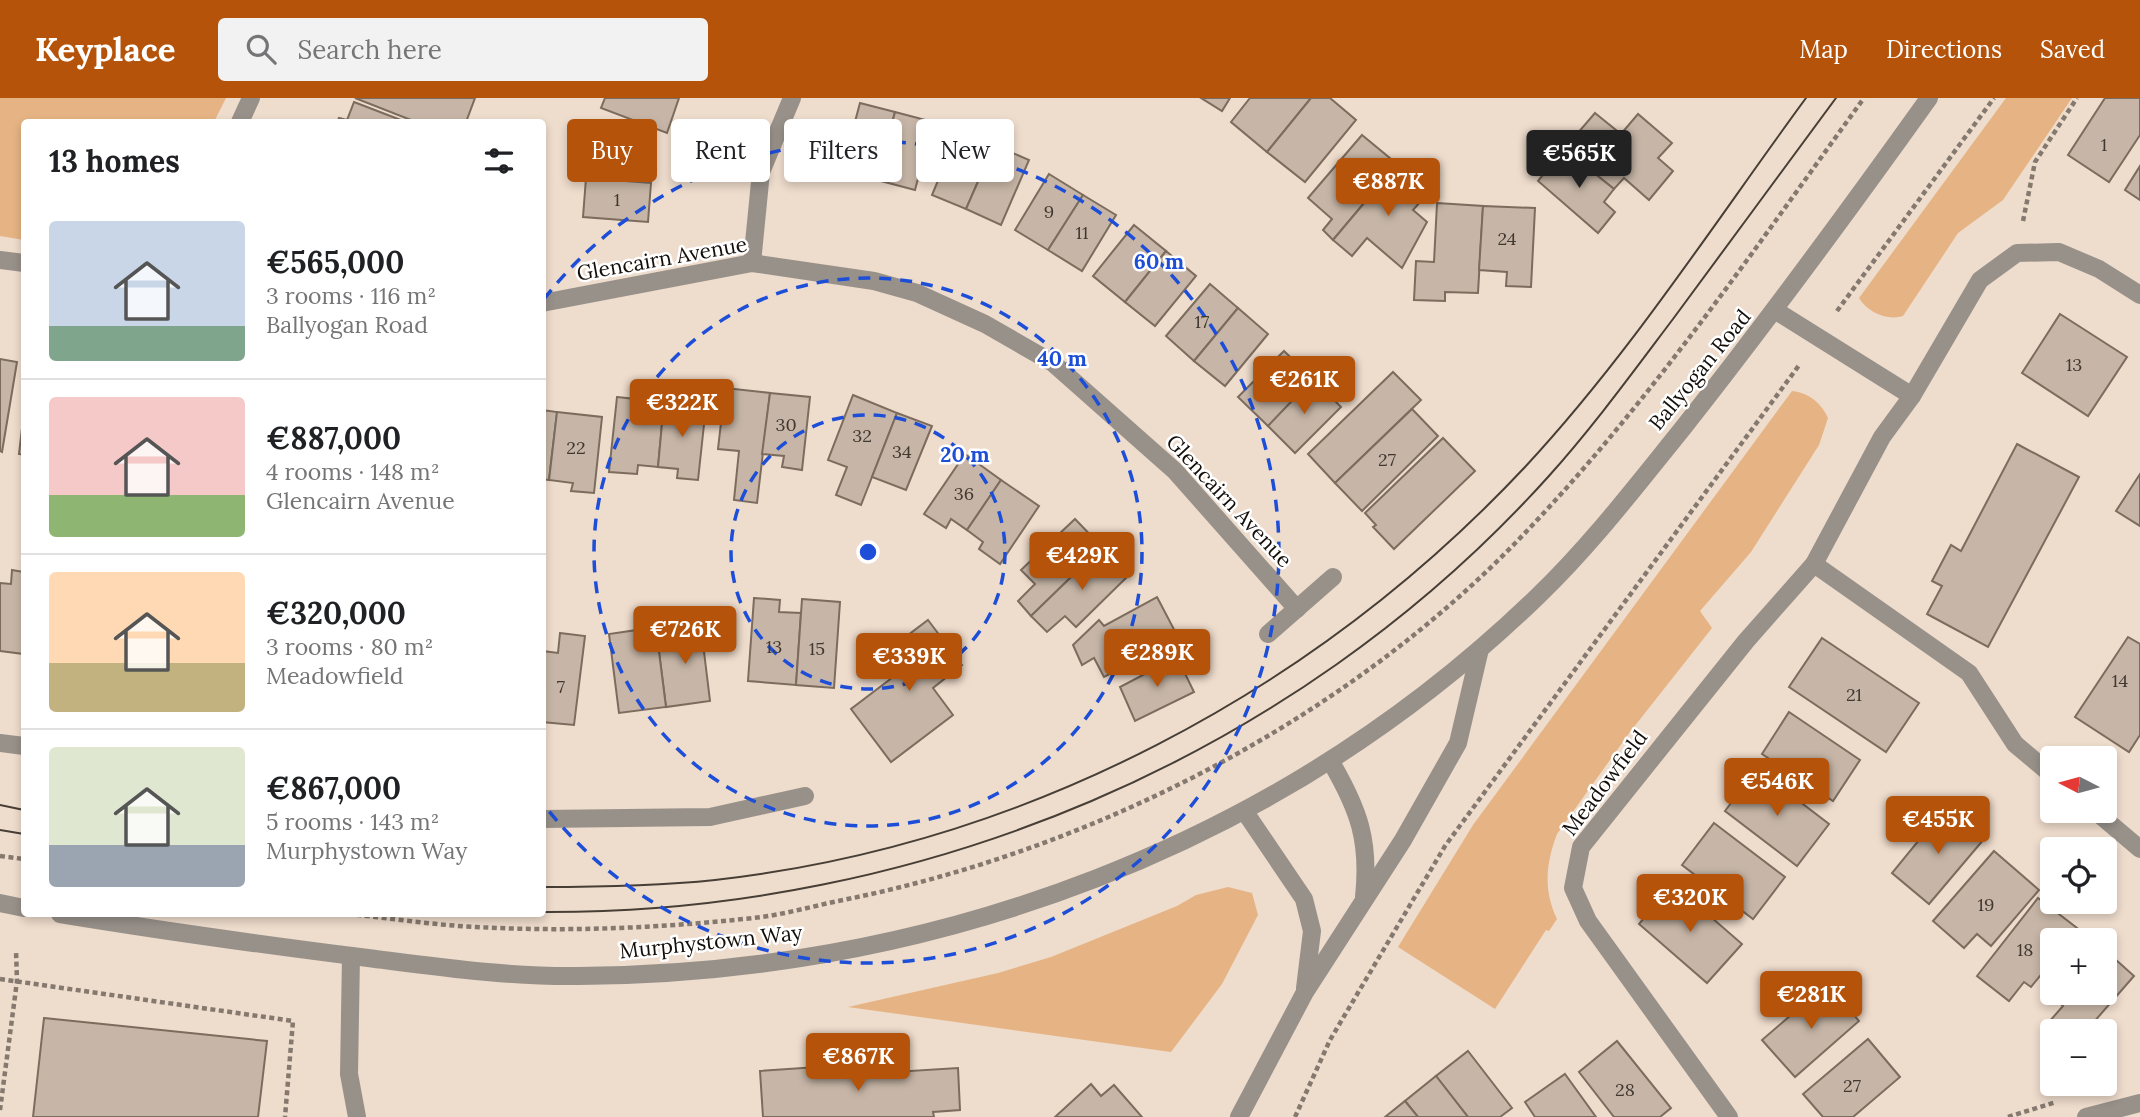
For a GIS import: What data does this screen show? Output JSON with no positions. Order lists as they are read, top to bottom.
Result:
{
  "streets": {
    "street": [
      "Glencairn Avenue",
      "Ballyogan Road",
      "Meadowfield",
      "Murphystown Way"
    ]
  },
  "crossings": [
    ["Ballyogan Road", "Murphystown Way"]
  ],
  "house_numbers": [
    "1",
    "1",
    "9",
    "11",
    "24",
    "17",
    "13",
    "30",
    "32",
    "22",
    "34",
    "27",
    "36",
    "13",
    "15",
    "14",
    "7",
    "21",
    "19",
    "18",
    "27",
    "28"
  ],
  "north": "left",
  "page": {
    "header": "Keyplace",
    "search": "Search here",
    "nav": ["Map", "Directions", "Saved"],
    "chip": [
      "Buy",
      "Rent",
      "Filters",
      "New"
    ],
    "heading": "13 homes",
    "price": [
      "€565K",
      "€887K",
      "€261K",
      "€322K",
      "€429K",
      "€726K",
      "€289K",
      "€339K",
      "€546K",
      "€455K",
      "€320K",
      "€281K",
      "€867K"
    ],
    "list": [
      {
        "name": "€565,000",
        "note": "3 rooms · 116 m² · Ballyogan Road"
      },
      {
        "name": "€887,000",
        "note": "4 rooms · 148 m² · Glencairn Avenue"
      },
      {
        "name": "€320,000",
        "note": "3 rooms · 80 m² · Meadowfield"
      },
      {
        "name": "€867,000",
        "note": "5 rooms · 143 m² · Murphystown Way"
      }
    ],
    "map_buttons": ["+", "−"]
  },
  "rings": ["60 m", "40 m", "20 m"]
}
